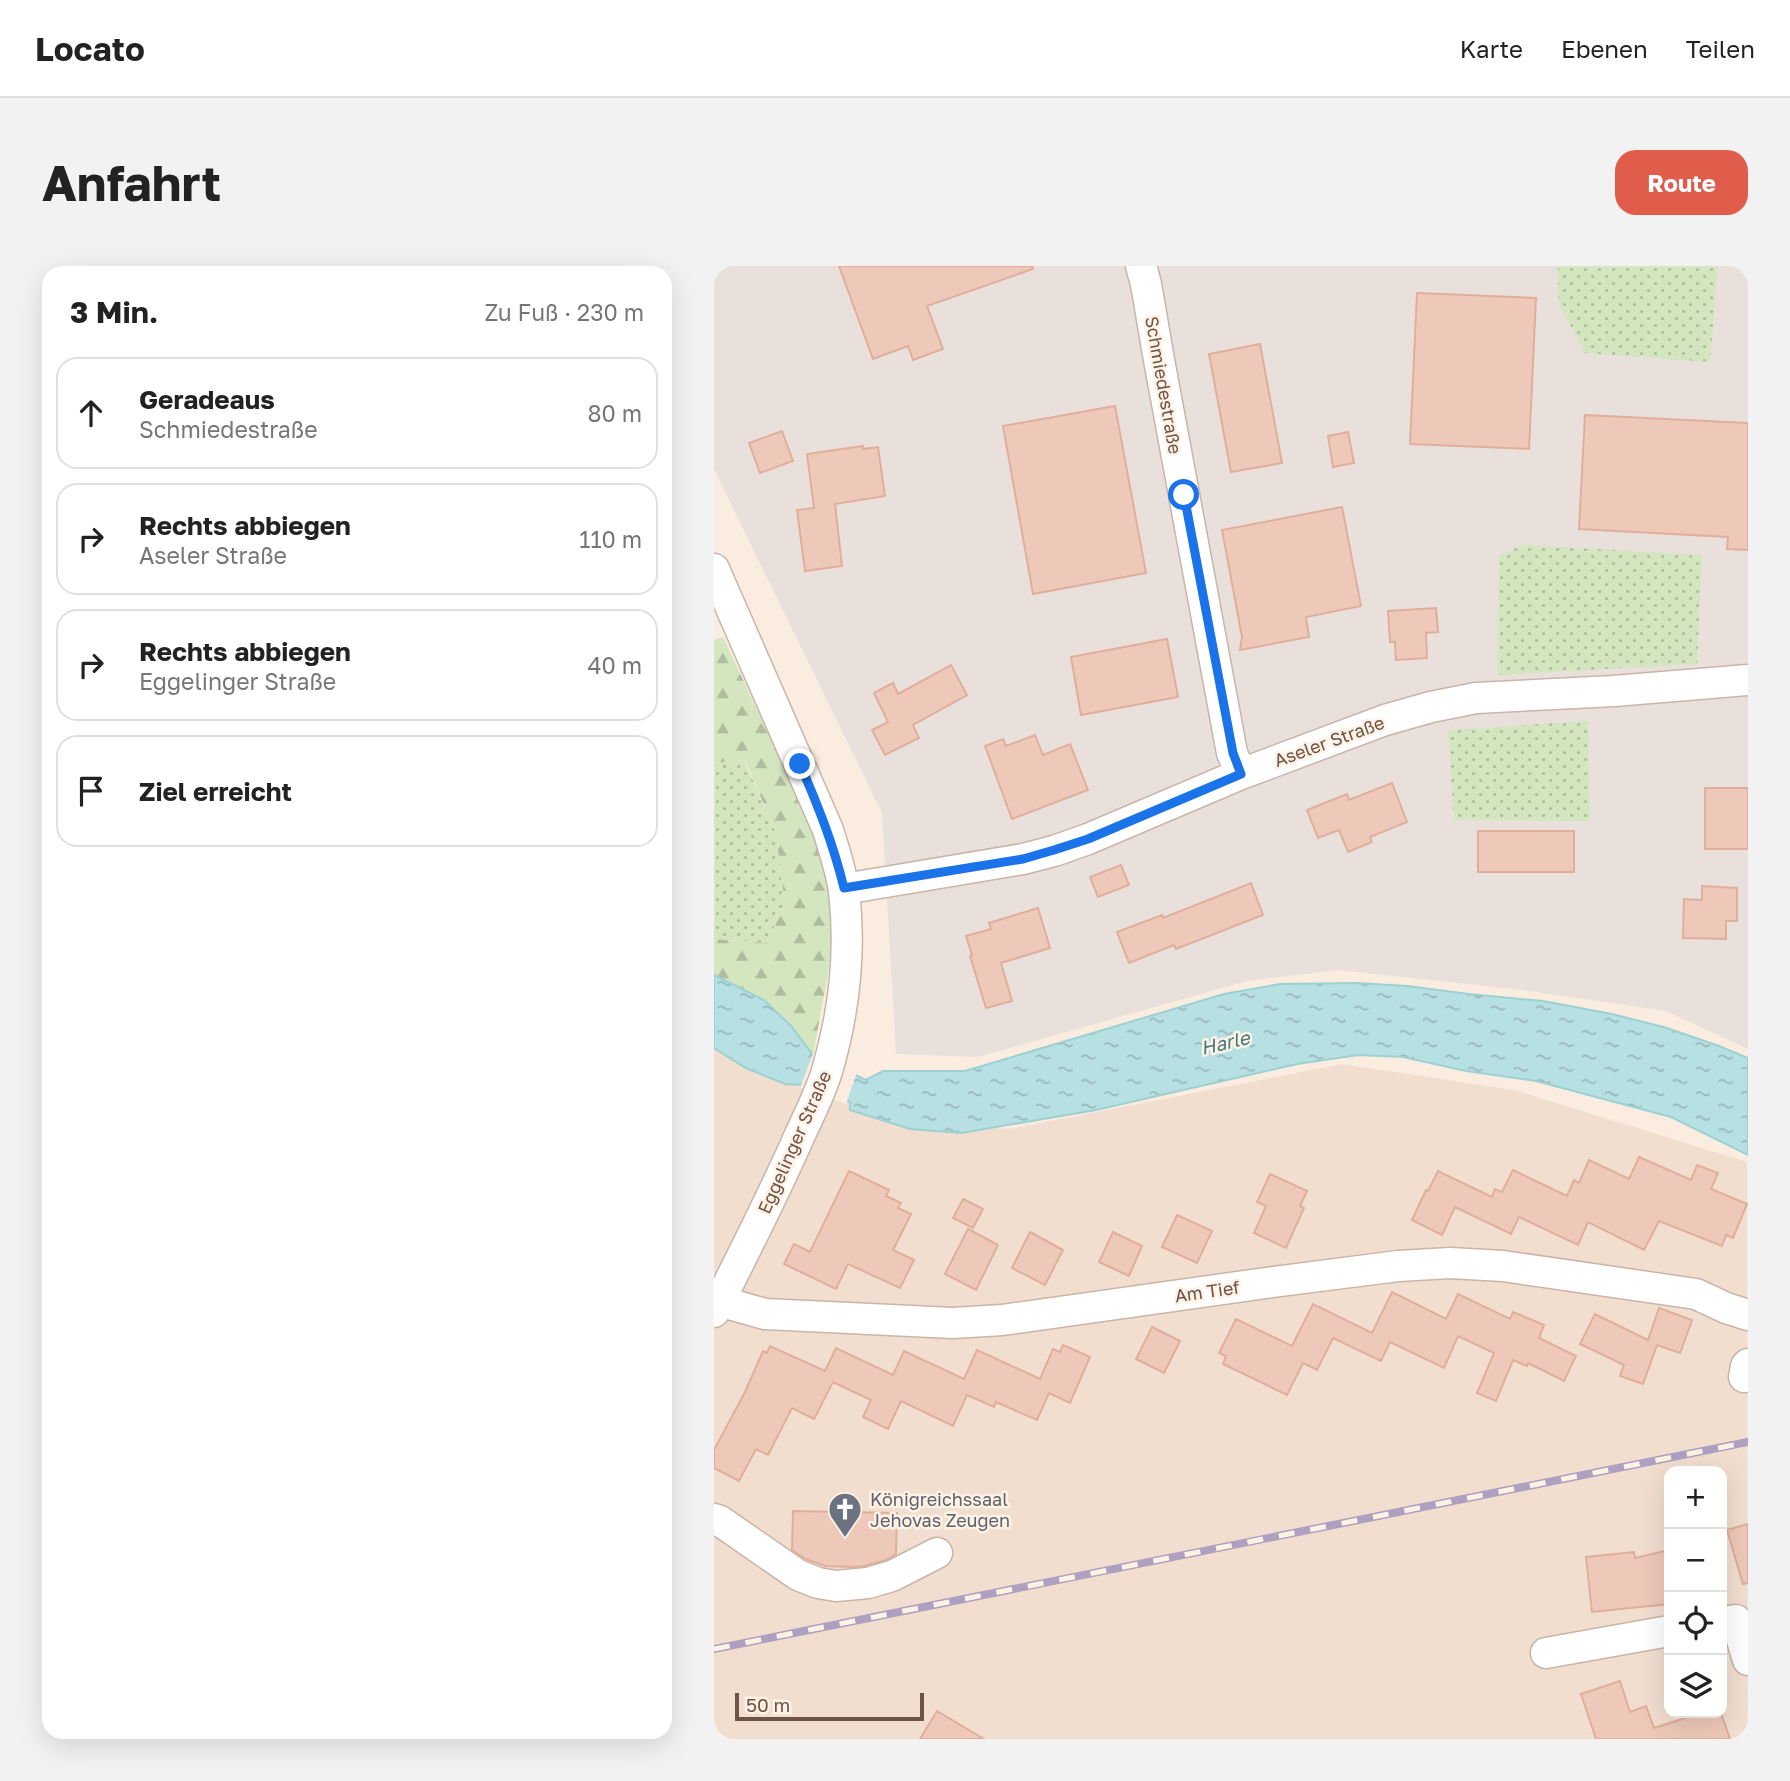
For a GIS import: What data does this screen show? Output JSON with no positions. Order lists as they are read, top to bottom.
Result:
{
  "streets": {
    "street": [
      "Schmiedestraße",
      "Aseler Straße",
      "Eggelinger Straße",
      "Am Tief"
    ]
  },
  "crossings": [
    ["Schmiedestraße", "Aseler Straße"],
    ["Aseler Straße", "Eggelinger Straße"],
    ["Eggelinger Straße", "Am Tief"]
  ],
  "water": ["Harle"],
  "places": {
    "church": ["Königreichssaal Jehovas Zeugen"]
  },
  "scale_bar": "50 m",
  "page": {
    "header": "Locato",
    "nav": ["Karte", "Ebenen", "Teilen"],
    "buttons": "Route",
    "title": "Anfahrt",
    "heading": ["3 Min.", "Zu Fuß · 230 m"],
    "list": [
      ["Geradeaus", "Schmiedestraße", "80 m"],
      ["Rechts abbiegen", "Aseler Straße", "110 m"],
      ["Rechts abbiegen", "Eggelinger Straße", "40 m"],
      "Ziel erreicht"
    ],
    "map_buttons": ["+", "−"],
    "scale": "50 m"
  }
}
